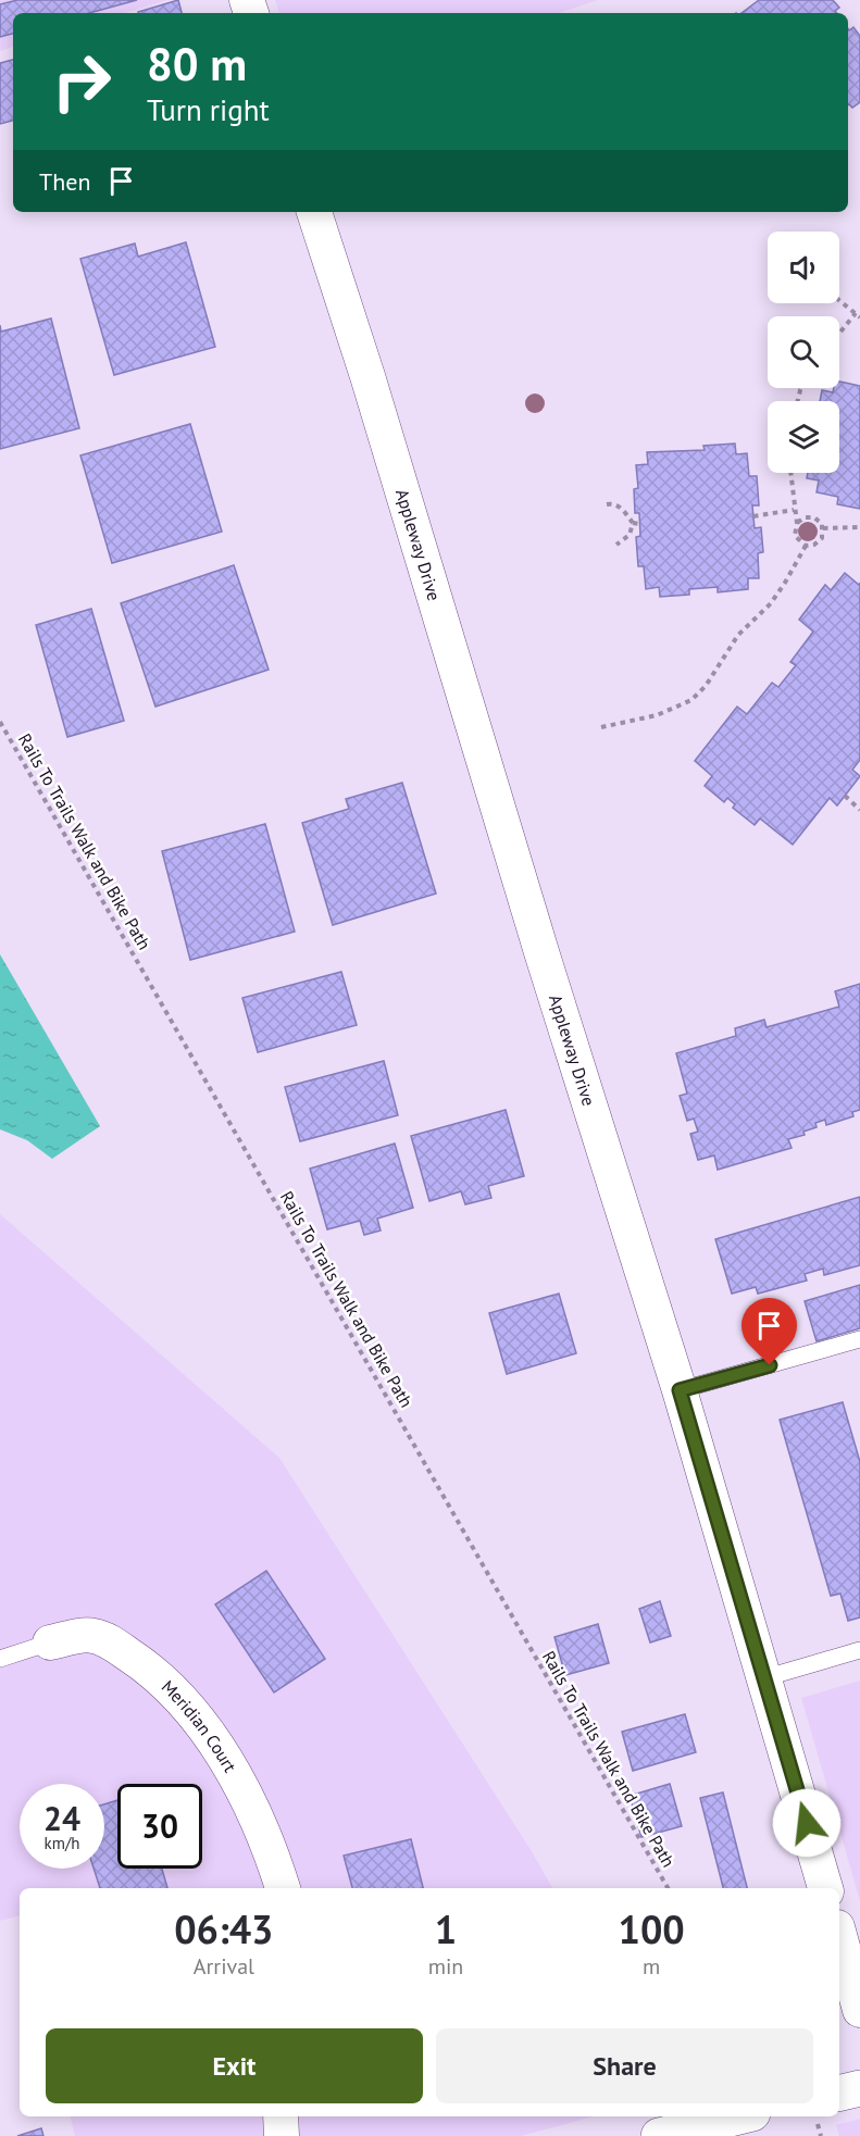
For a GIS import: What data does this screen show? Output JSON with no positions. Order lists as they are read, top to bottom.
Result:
{
  "streets": {
    "street": ["Appleway Drive", "Meridian Court"],
    "path": ["Rails To Trails Walk and Bike Path"]
  },
  "page": {
    "turn": ["80 m", "Turn right"],
    "then": "Then",
    "speed": "24 km/h",
    "limit": "30",
    "eta": [
      "06:43",
      "Arrival",
      "1",
      "min",
      "100",
      "m"
    ],
    "buttons": ["Exit", "Share"]
  }
}
